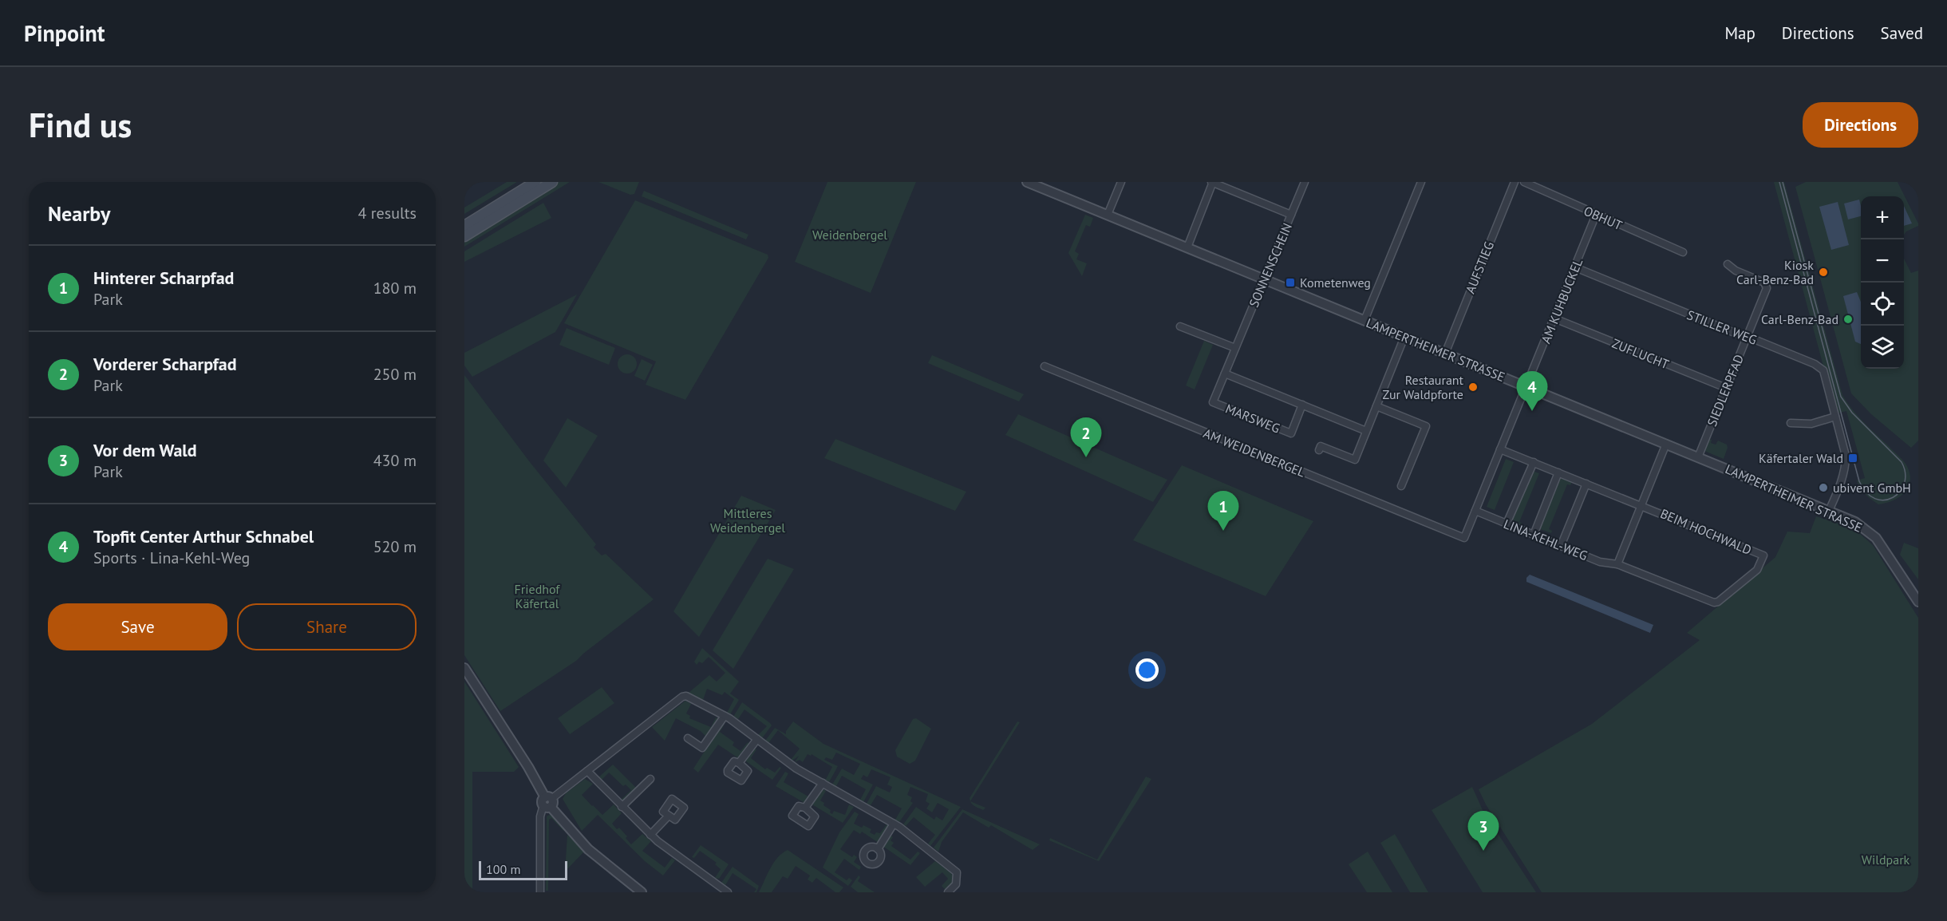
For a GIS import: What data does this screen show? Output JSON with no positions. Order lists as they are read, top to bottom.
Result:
{
  "streets": {
    "street": [
      "OBHUT",
      "SONNENSCHEIN",
      "AUFSTIEG",
      "AM KUHBUCKEL",
      "STILLER WEG",
      "LAMPERTHEIMER STRASSE",
      "ZUFLUCHT",
      "SIEDLERPFAD",
      "MARSWEG",
      "AM WEIDENBERGEL",
      "BEIM HOCHWALD",
      "LINA-KEHL-WEG"
    ]
  },
  "crossings": [
    ["OBHUT", "AM KUHBUCKEL"],
    ["SONNENSCHEIN", "LAMPERTHEIMER STRASSE"],
    ["SONNENSCHEIN", "MARSWEG"],
    ["AUFSTIEG", "LAMPERTHEIMER STRASSE"],
    ["AM KUHBUCKEL", "STILLER WEG"],
    ["AM KUHBUCKEL", "LAMPERTHEIMER STRASSE"],
    ["AM KUHBUCKEL", "ZUFLUCHT"],
    ["STILLER WEG", "LAMPERTHEIMER STRASSE"],
    ["STILLER WEG", "SIEDLERPFAD"],
    ["LAMPERTHEIMER STRASSE", "SIEDLERPFAD"],
    ["ZUFLUCHT", "SIEDLERPFAD"],
    ["AM WEIDENBERGEL", "LINA-KEHL-WEG"],
    ["BEIM HOCHWALD", "LINA-KEHL-WEG"]
  ],
  "parks": [
    "Weidenbergel",
    "Mittleres Weidenbergel",
    "Friedhof Käfertal",
    "Wildpark"
  ],
  "places": {
    "other": [
      "Kiosk Carl-Benz-Bad",
      "Carl-Benz-Bad",
      "Restaurant Zur Waldpforte",
      "ubivent GmbH"
    ],
    "transit": ["Kometenweg", "Käfertaler Wald"]
  },
  "scale_bar": "100 m",
  "page": {
    "header": "Pinpoint",
    "nav": ["Map", "Directions", "Saved"],
    "buttons": [
      "Directions",
      ["Save", "Share"]
    ],
    "title": "Find us",
    "heading": ["Nearby", "4 results"],
    "map_buttons": ["+", "−"],
    "list": [
      {
        "mark": "1",
        "name": "Hinterer Scharpfad",
        "note": "Park",
        "value": "180 m"
      },
      {
        "mark": "2",
        "name": "Vorderer Scharpfad",
        "note": "Park",
        "value": "250 m"
      },
      {
        "mark": "3",
        "name": "Vor dem Wald",
        "note": "Park",
        "value": "430 m"
      },
      {
        "mark": "4",
        "name": "Topfit Center Arthur Schnabel",
        "note": "Sports · Lina-Kehl-Weg",
        "value": "520 m"
      }
    ],
    "pins": [
      "4",
      "2",
      "1",
      "3"
    ],
    "scale": "100 m"
  }
}
